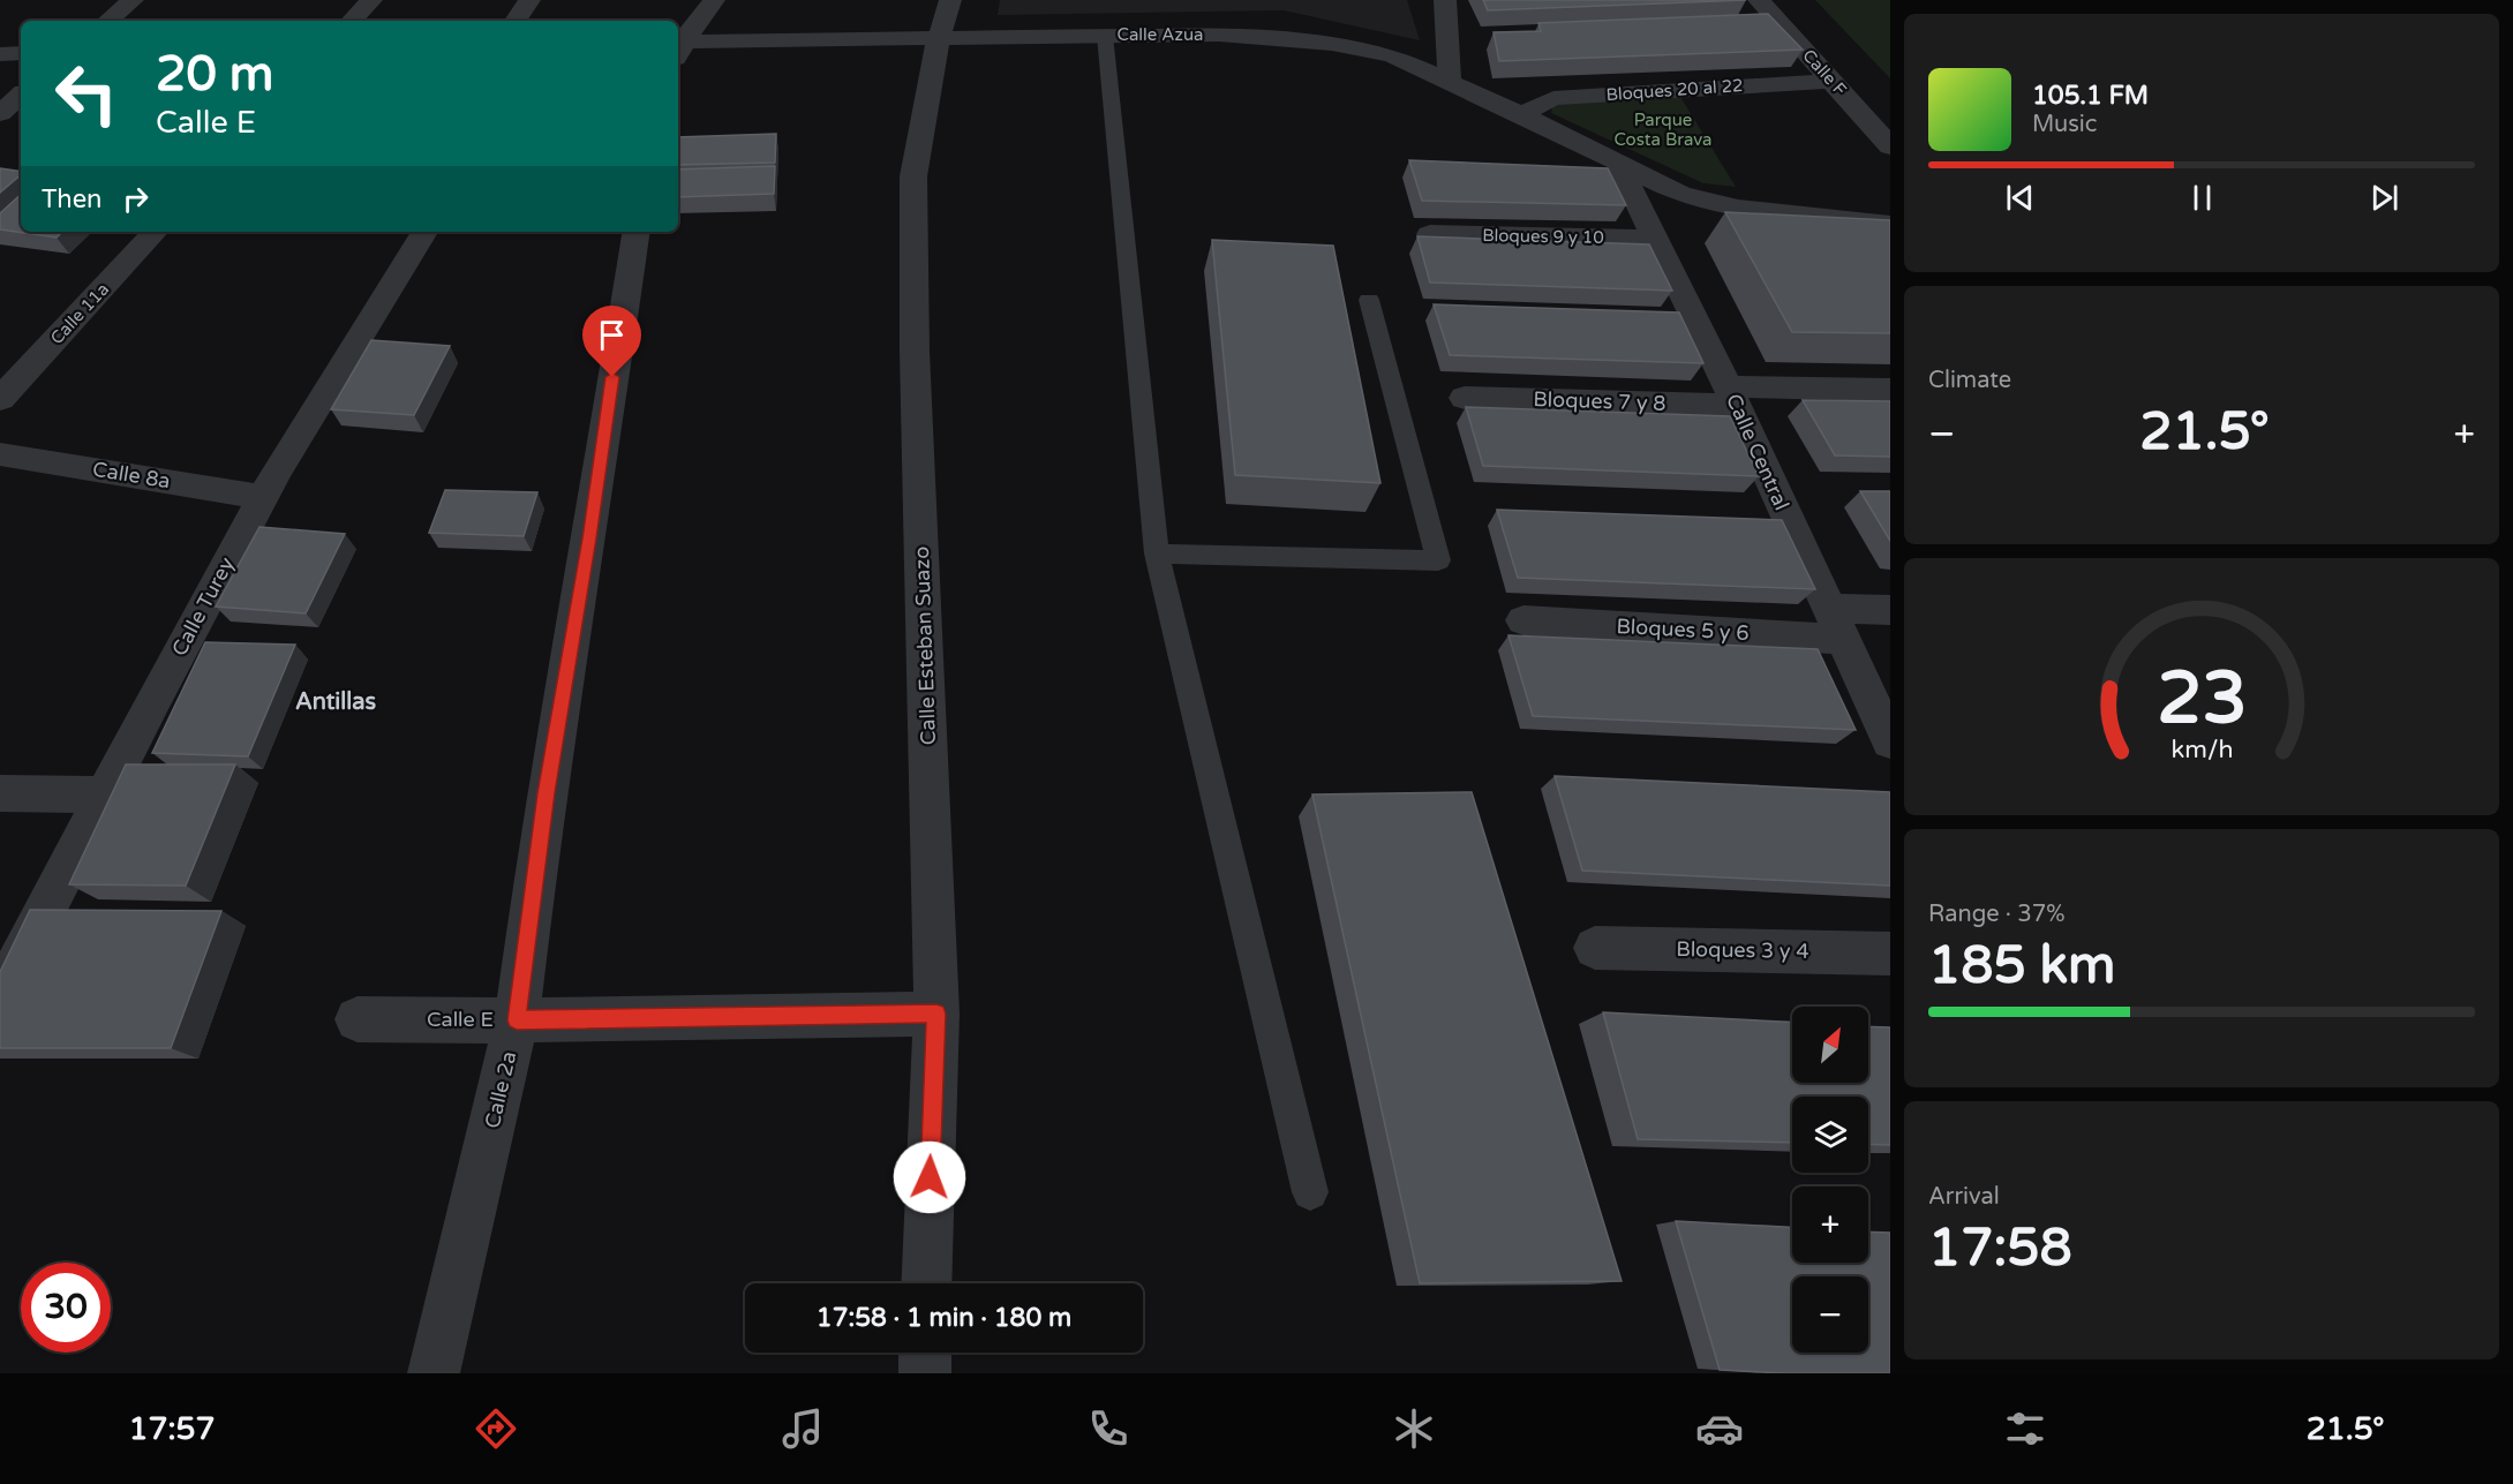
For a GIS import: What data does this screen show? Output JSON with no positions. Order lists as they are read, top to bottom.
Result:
{
  "streets": {
    "street": [
      "Calle Azua",
      "Calle F",
      "Bloques 20 al 22",
      "Bloques 9 y 10",
      "Calle 11a",
      "Bloques 7 y 8",
      "Calle Central",
      "Calle 8a",
      "Calle Turey",
      "Bloques 5 y 6",
      "Calle Esteban Suazo",
      "Bloques 3 y 4",
      "Calle E",
      "Calle 2a"
    ]
  },
  "crossings": [
    ["Calle Azua", "Bloques 20 al 22"],
    ["Calle Azua", "Calle Central"],
    ["Calle Azua", "Calle Esteban Suazo"],
    ["Calle F", "Bloques 20 al 22"],
    ["Bloques 9 y 10", "Calle Central"],
    ["Bloques 7 y 8", "Calle Central"],
    ["Calle Central", "Bloques 5 y 6"],
    ["Calle 8a", "Calle Turey"],
    ["Calle Esteban Suazo", "Calle E"],
    ["Calle E", "Calle 2a"]
  ],
  "districts": ["Antillas"],
  "parks": ["Parque Costa Brava"],
  "north": "top right",
  "page": {
    "turn": ["20 m", "Calle E"],
    "song": ["105.1 FM", "Music"],
    "then": "Then",
    "tile": [
      "Climate",
      ["Range · 37%", "185 km"],
      ["Arrival", "17:58"]
    ],
    "heat": ["−", "21.5°", "+"],
    "map_buttons": ["+", "−"],
    "limit": "30",
    "trip": "17:58 · 1 min · 180 m",
    "tabs": ["17:57", "21.5°"],
    "gauge": ["23", "km/h"]
  }
}
